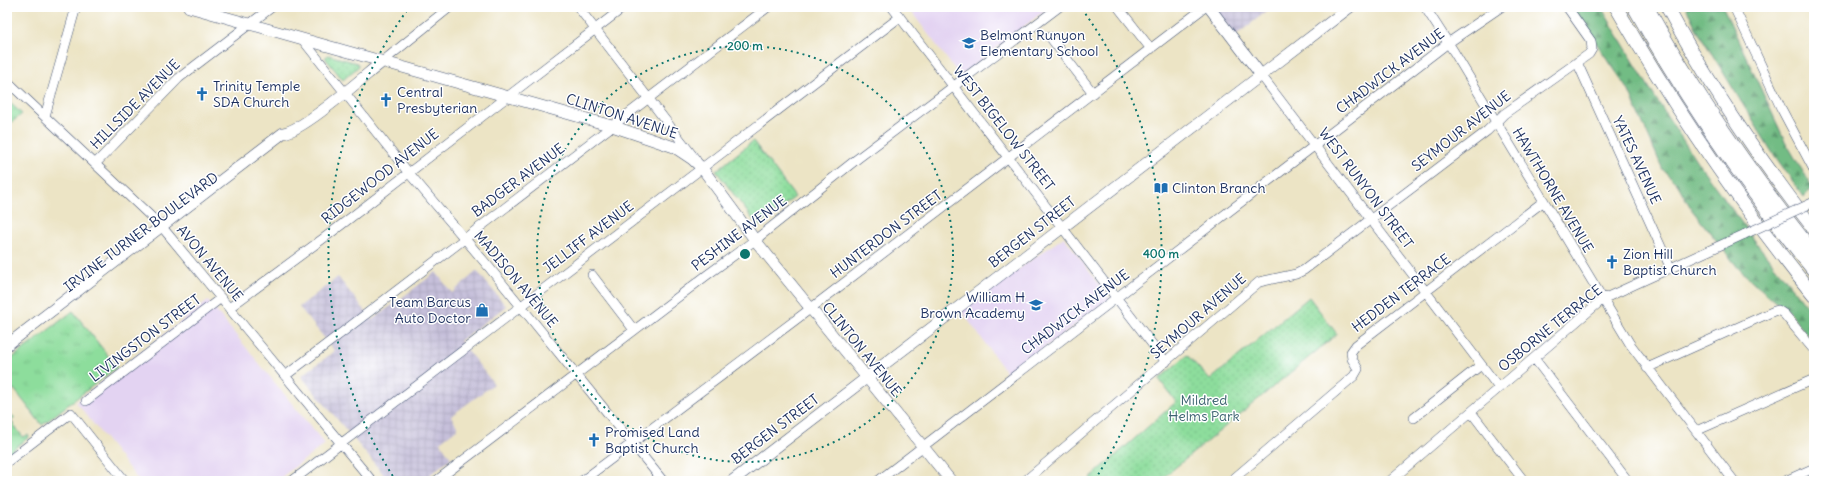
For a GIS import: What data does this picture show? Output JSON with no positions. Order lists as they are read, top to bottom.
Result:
{
  "streets": {
    "main road": [
      "CLINTON AVENUE",
      "WEST RUNYON STREET",
      "IRVINE TURNER BOULEVARD",
      "BERGEN STREET"
    ],
    "street": [
      "CHADWICK AVENUE",
      "HILLSIDE AVENUE",
      "WEST BIGELOW STREET",
      "SEYMOUR AVENUE",
      "YATES AVENUE",
      "RIDGEWOOD AVENUE",
      "BADGER AVENUE",
      "HAWTHORNE AVENUE",
      "PESHINE AVENUE",
      "HUNTERDON STREET",
      "JELLIFF AVENUE",
      "AVON AVENUE",
      "MADISON AVENUE",
      "HEDDEN TERRACE",
      "OSBORNE TERRACE",
      "LIVINGSTON STREET"
    ]
  },
  "crossings": [
    ["CHADWICK AVENUE", "CLINTON AVENUE"],
    ["CHADWICK AVENUE", "WEST BIGELOW STREET"],
    ["CHADWICK AVENUE", "WEST RUNYON STREET"],
    ["CHADWICK AVENUE", "HAWTHORNE AVENUE"],
    ["HILLSIDE AVENUE", "CLINTON AVENUE"],
    ["HILLSIDE AVENUE", "AVON AVENUE"],
    ["CLINTON AVENUE", "RIDGEWOOD AVENUE"],
    ["CLINTON AVENUE", "BADGER AVENUE"],
    ["CLINTON AVENUE", "IRVINE TURNER BOULEVARD"],
    ["CLINTON AVENUE", "BERGEN STREET"],
    ["CLINTON AVENUE", "PESHINE AVENUE"],
    ["CLINTON AVENUE", "HUNTERDON STREET"],
    ["CLINTON AVENUE", "JELLIFF AVENUE"],
    ["CLINTON AVENUE", "MADISON AVENUE"],
    ["WEST BIGELOW STREET", "SEYMOUR AVENUE"],
    ["WEST BIGELOW STREET", "BERGEN STREET"],
    ["WEST BIGELOW STREET", "PESHINE AVENUE"],
    ["WEST BIGELOW STREET", "HUNTERDON STREET"],
    ["WEST BIGELOW STREET", "JELLIFF AVENUE"],
    ["SEYMOUR AVENUE", "YATES AVENUE"],
    ["SEYMOUR AVENUE", "WEST RUNYON STREET"],
    ["SEYMOUR AVENUE", "HAWTHORNE AVENUE"],
    ["YATES AVENUE", "OSBORNE TERRACE"],
    ["RIDGEWOOD AVENUE", "AVON AVENUE"],
    ["RIDGEWOOD AVENUE", "MADISON AVENUE"],
    ["BADGER AVENUE", "AVON AVENUE"],
    ["BADGER AVENUE", "MADISON AVENUE"],
    ["WEST RUNYON STREET", "BERGEN STREET"],
    ["WEST RUNYON STREET", "HEDDEN TERRACE"],
    ["WEST RUNYON STREET", "OSBORNE TERRACE"],
    ["HAWTHORNE AVENUE", "HEDDEN TERRACE"],
    ["HAWTHORNE AVENUE", "OSBORNE TERRACE"],
    ["IRVINE TURNER BOULEVARD", "AVON AVENUE"],
    ["IRVINE TURNER BOULEVARD", "MADISON AVENUE"],
    ["PESHINE AVENUE", "MADISON AVENUE"],
    ["HUNTERDON STREET", "MADISON AVENUE"],
    ["JELLIFF AVENUE", "AVON AVENUE"],
    ["JELLIFF AVENUE", "MADISON AVENUE"],
    ["AVON AVENUE", "LIVINGSTON STREET"]
  ],
  "parks": ["Mildred Helms Park"],
  "places": {
    "school or university": ["Belmont Runyon Elementary School", "William H Brown Academy"],
    "church": [
      "Trinity Temple SDA Church",
      "Central Presbyterian",
      "Zion Hill Baptist Church",
      "Promised Land Baptist Church"
    ],
    "library": ["Clinton Branch"],
    "shop": ["Team Barcus Auto Doctor"]
  },
  "rings": ["200 m", "400 m"]
}
